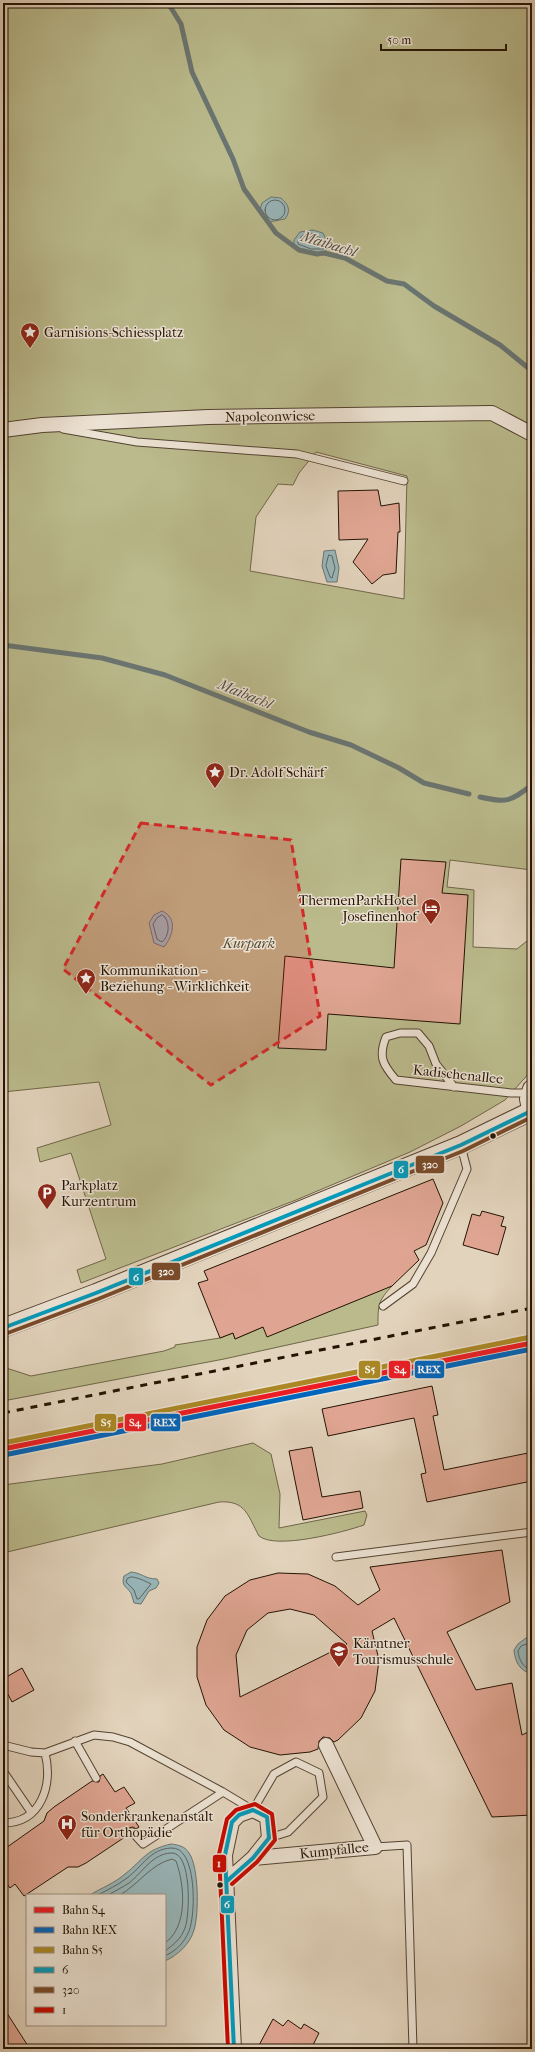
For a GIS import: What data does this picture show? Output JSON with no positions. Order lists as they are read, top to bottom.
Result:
{
  "streets": {
    "street": ["Napoleonwiese", "Kumpfallee"],
    "lane": ["Kadischenallee"]
  },
  "water": ["Maibachl"],
  "parks": ["Kurpark"],
  "places": {
    "place": ["Garnisions-Schiessplatz", "Dr. Adolf Schärf", "Kommunikation - Beziehung - Wirklichkeit"],
    "hotel": ["ThermenParkHotel Josefinenhof"],
    "parking": ["Parkplatz Kurzentrum"],
    "school or university": ["Kärntner Tourismusschule"],
    "hospital": ["Sonderkrankenanstalt für Orthopädie"]
  },
  "lines": [
    "transit line 6",
    "transit line 320",
    "rail line S5",
    "rail line S4",
    "rail line REX",
    "transit line 1"
  ],
  "legend": [
    "Bahn S4",
    "Bahn REX",
    "Bahn S5",
    "6",
    "320",
    "1"
  ],
  "scale_bar": "50 m"
}
